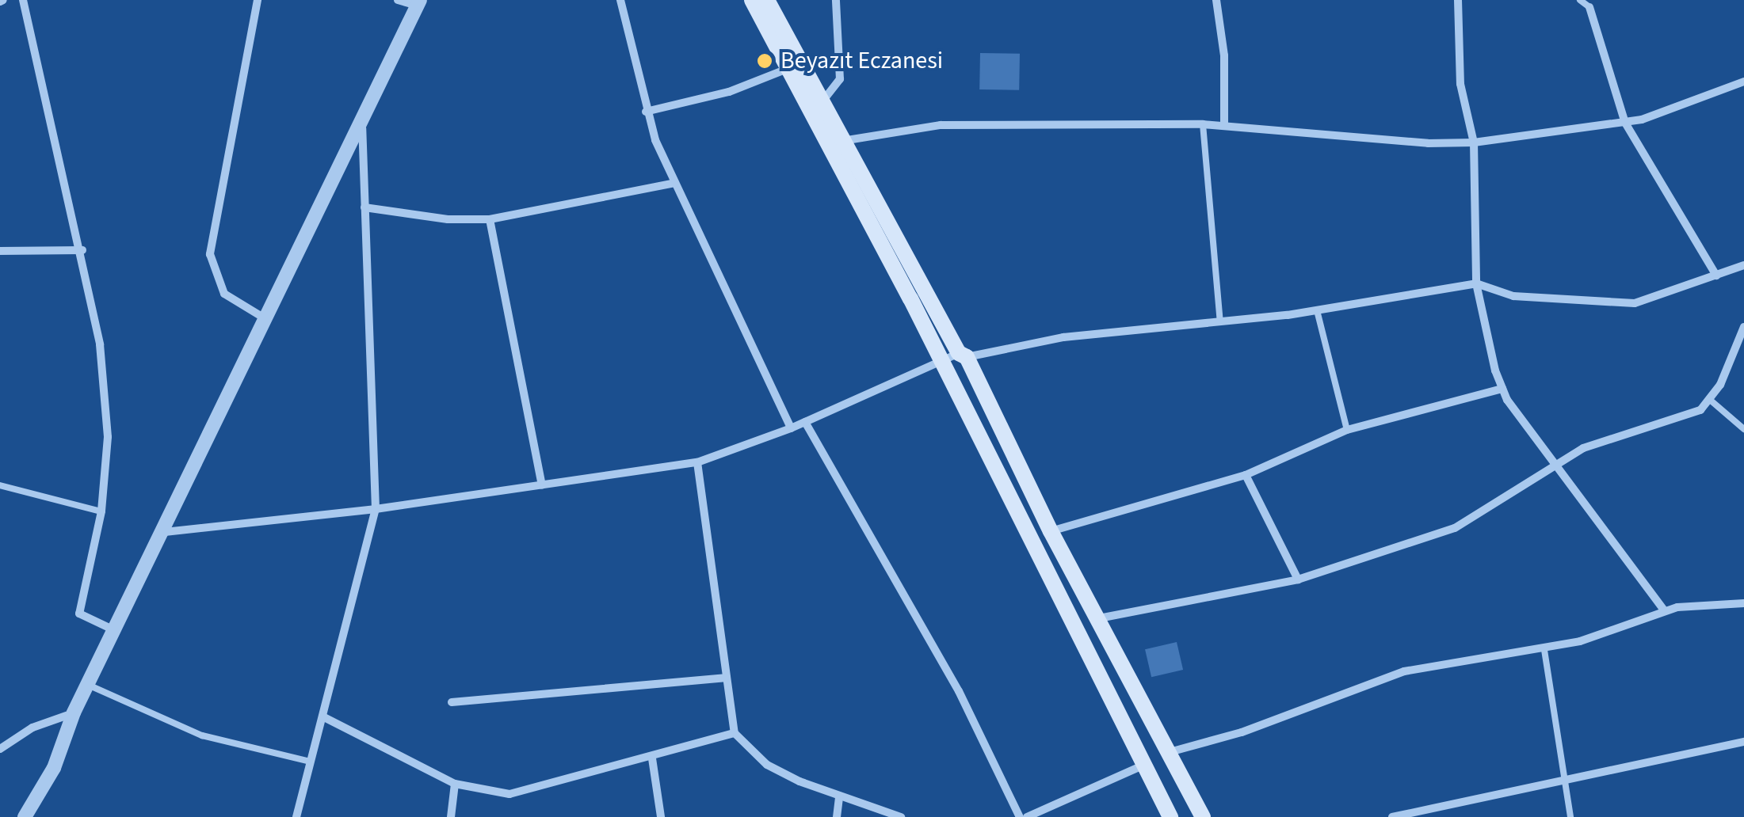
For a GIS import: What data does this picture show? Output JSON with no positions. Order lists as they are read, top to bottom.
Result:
{
  "places": ["Beyazıt Eczanesi"]
}
